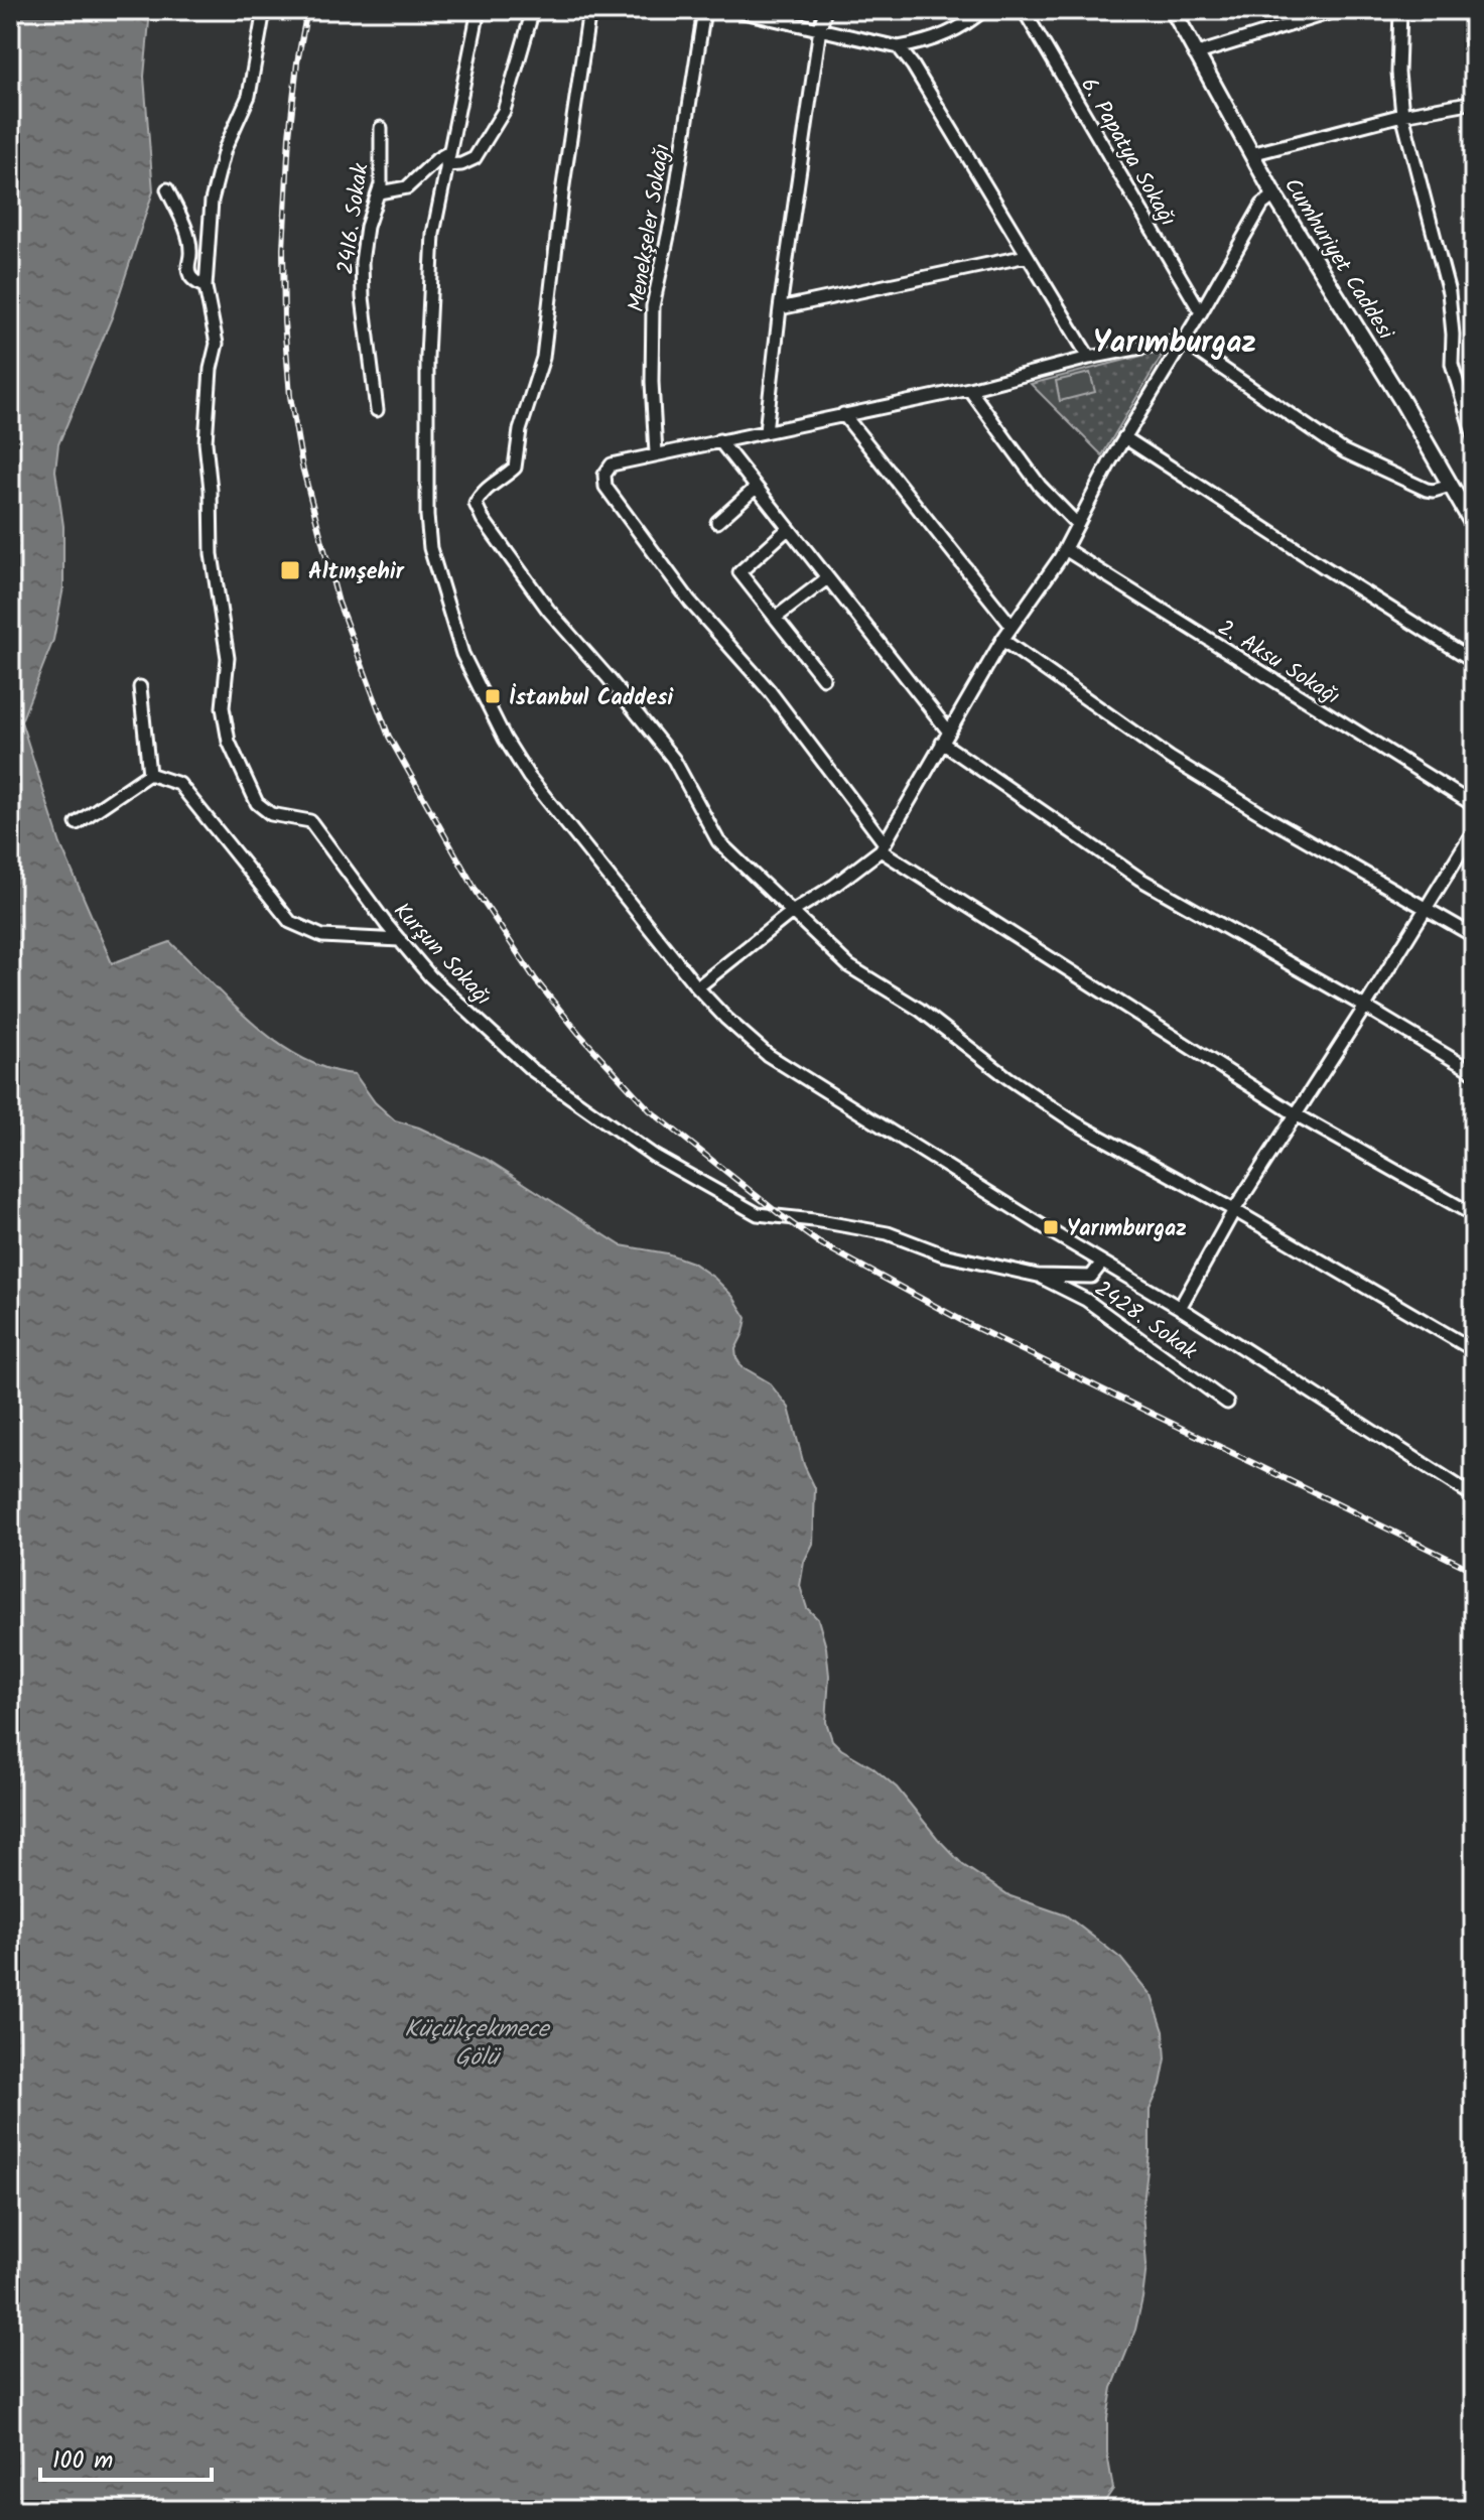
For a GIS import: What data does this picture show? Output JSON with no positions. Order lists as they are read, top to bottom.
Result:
{
  "streets": {
    "main road": ["Cumhuriyet Caddesi"],
    "street": [
      "6. Papatya Sokağı",
      "2416. Sokak",
      "Menekşeler Sokağı",
      "2. Aksu Sokağı",
      "Kurşun Sokağı",
      "2428. Sokak"
    ]
  },
  "crossings": [
    ["Kurşun Sokağı", "2428. Sokak"]
  ],
  "districts": ["Yarımburgaz"],
  "water": ["Küçükçekmece Gölü"],
  "places": {
    "transit": ["Altınşehir", "İstanbul Caddesi", "Yarımburgaz"]
  },
  "scale_bar": "100 m"
}
